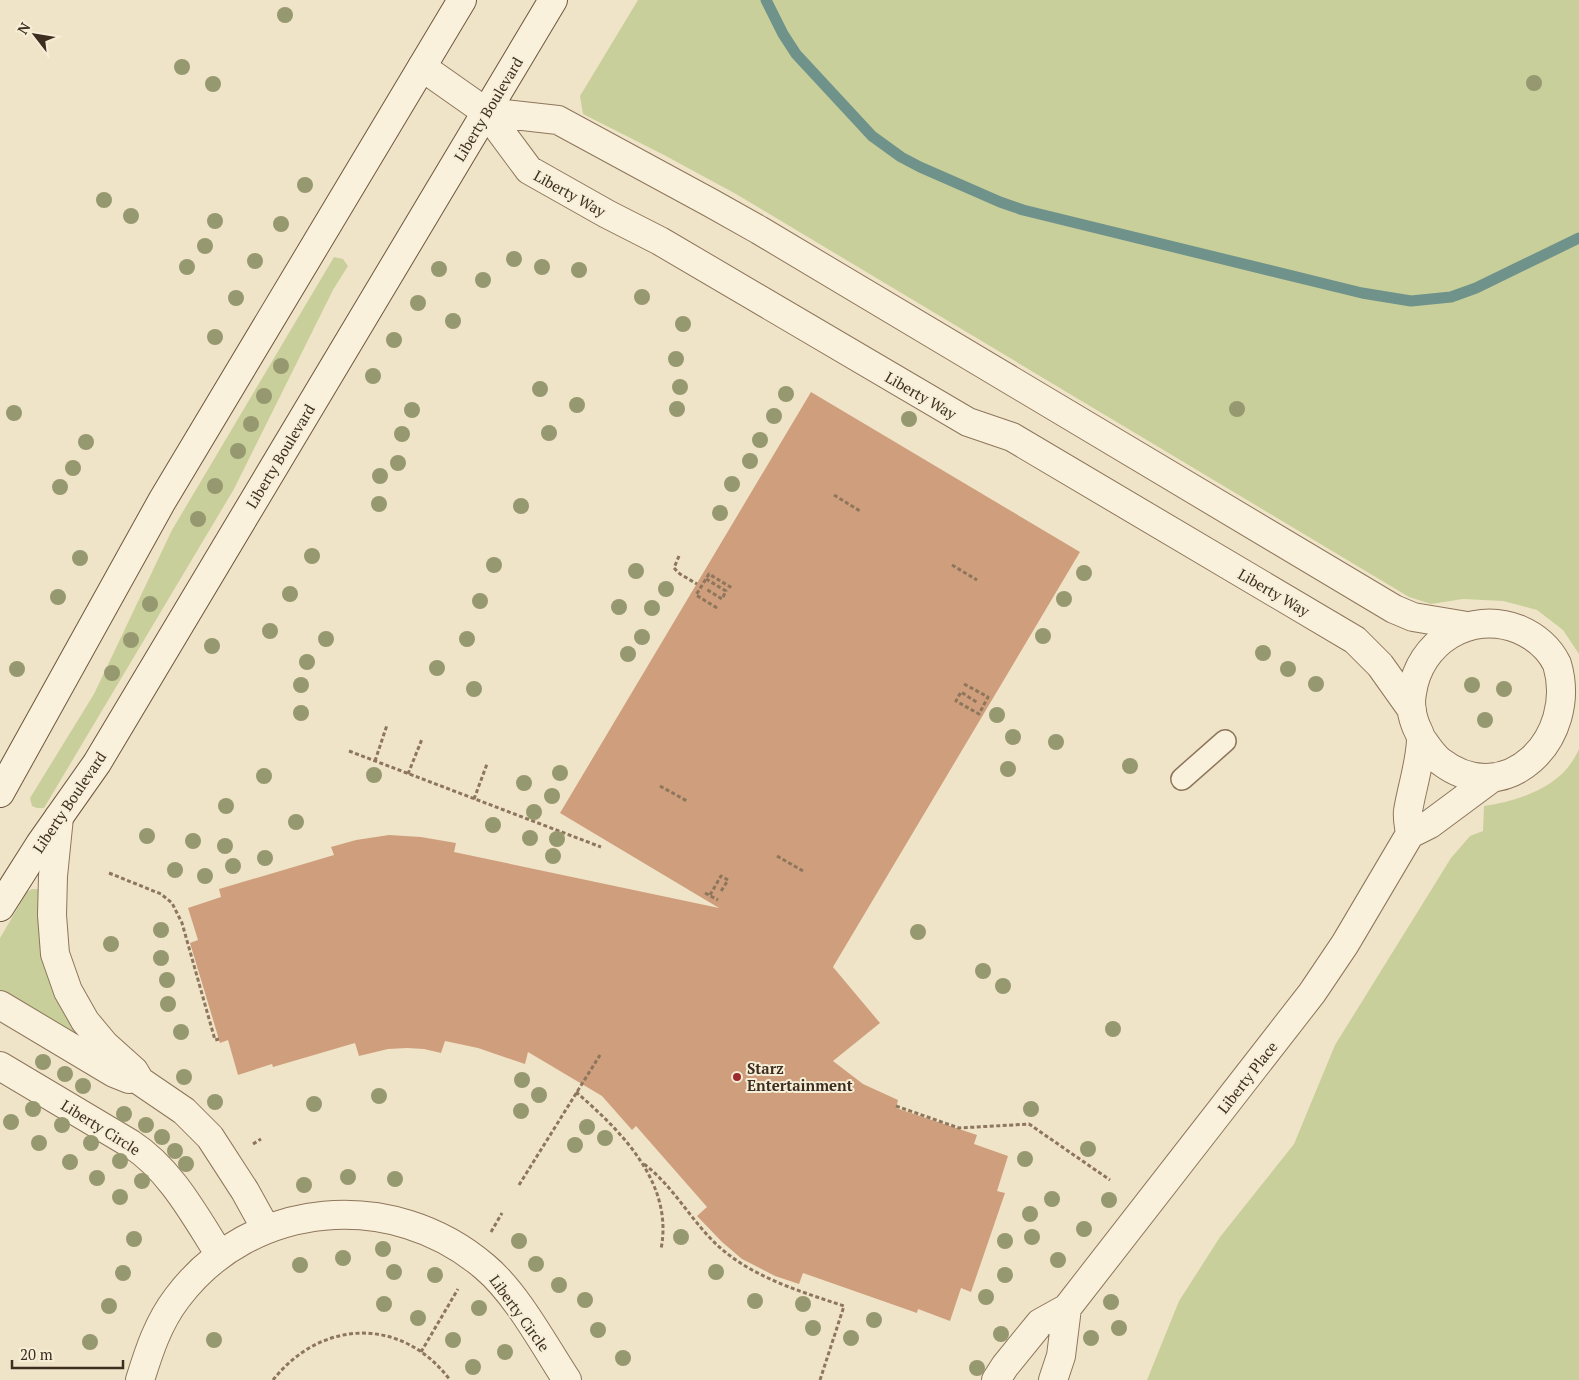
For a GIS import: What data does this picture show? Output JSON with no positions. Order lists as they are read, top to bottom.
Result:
{
  "streets": {
    "street": [
      "Liberty Boulevard",
      "Liberty Way",
      "Liberty Place",
      "Liberty Circle"
    ]
  },
  "crossings": [
    ["Liberty Boulevard", "Liberty Way"]
  ],
  "places": ["Starz Entertainment"],
  "scale_bar": "20 m",
  "north": "top left"
}
